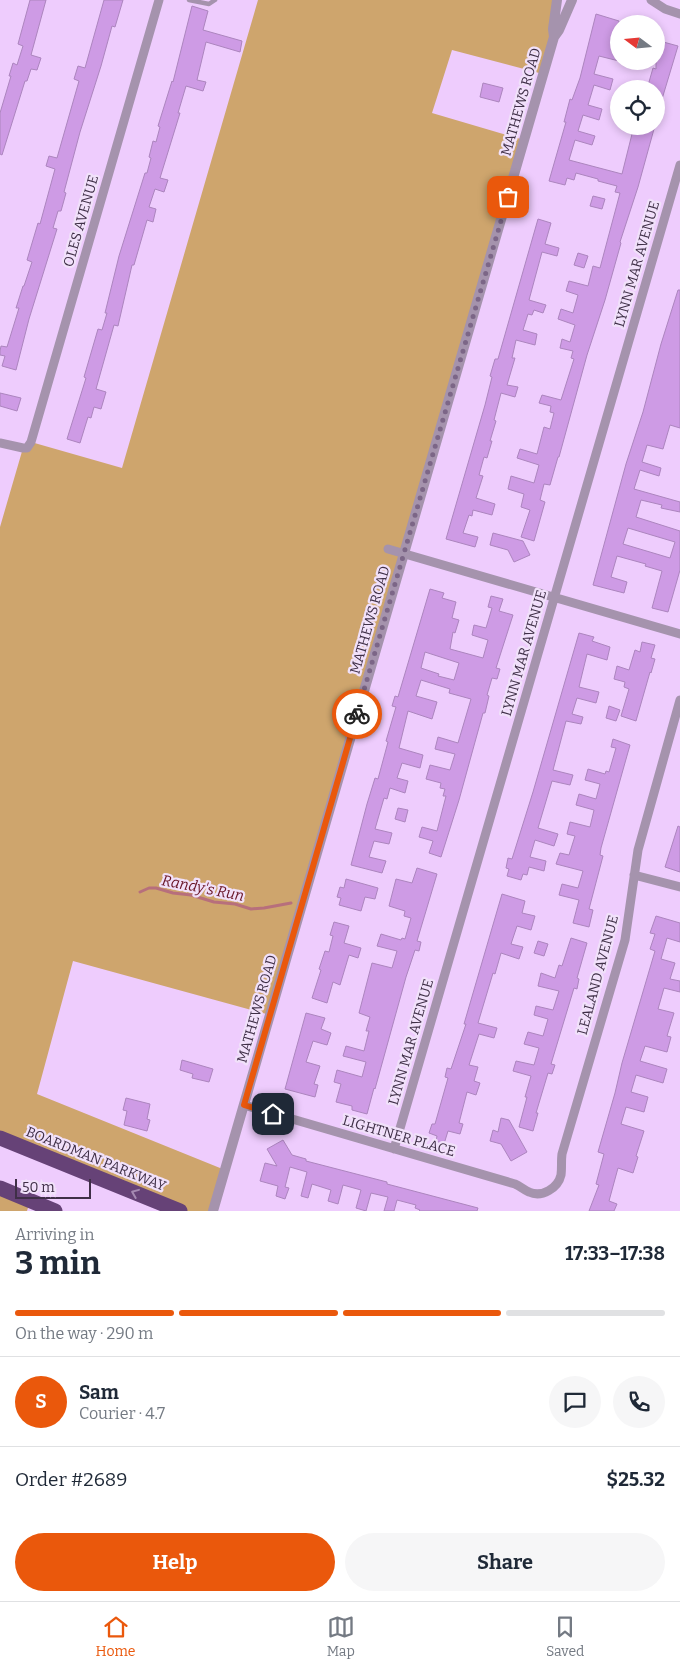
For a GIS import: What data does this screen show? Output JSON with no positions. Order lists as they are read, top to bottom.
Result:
{
  "streets": {
    "highway": ["BOARDMAN PARKWAY"],
    "street": [
      "MATHEWS ROAD",
      "OLES AVENUE",
      "LYNN MAR AVENUE",
      "LEALAND AVENUE",
      "LIGHTNER PLACE"
    ]
  },
  "crossings": [
    ["MATHEWS ROAD", "LIGHTNER PLACE"],
    ["LYNN MAR AVENUE", "LIGHTNER PLACE"],
    ["LEALAND AVENUE", "LIGHTNER PLACE"]
  ],
  "water": ["Randy's Run"],
  "scale_bar": "50 m",
  "north": "left",
  "page": {
    "scale": "50 m",
    "heading": ["3 min", "Arriving in", "17:33–17:38"],
    "panel": [
      "Sam",
      "Courier · 4.7",
      "Order #2689",
      "$25.32"
    ],
    "bar": "On the way · 290 m",
    "round": "S",
    "buttons": ["Help", "Share"],
    "tabs": ["Home", "Map", "Saved"]
  }
}
